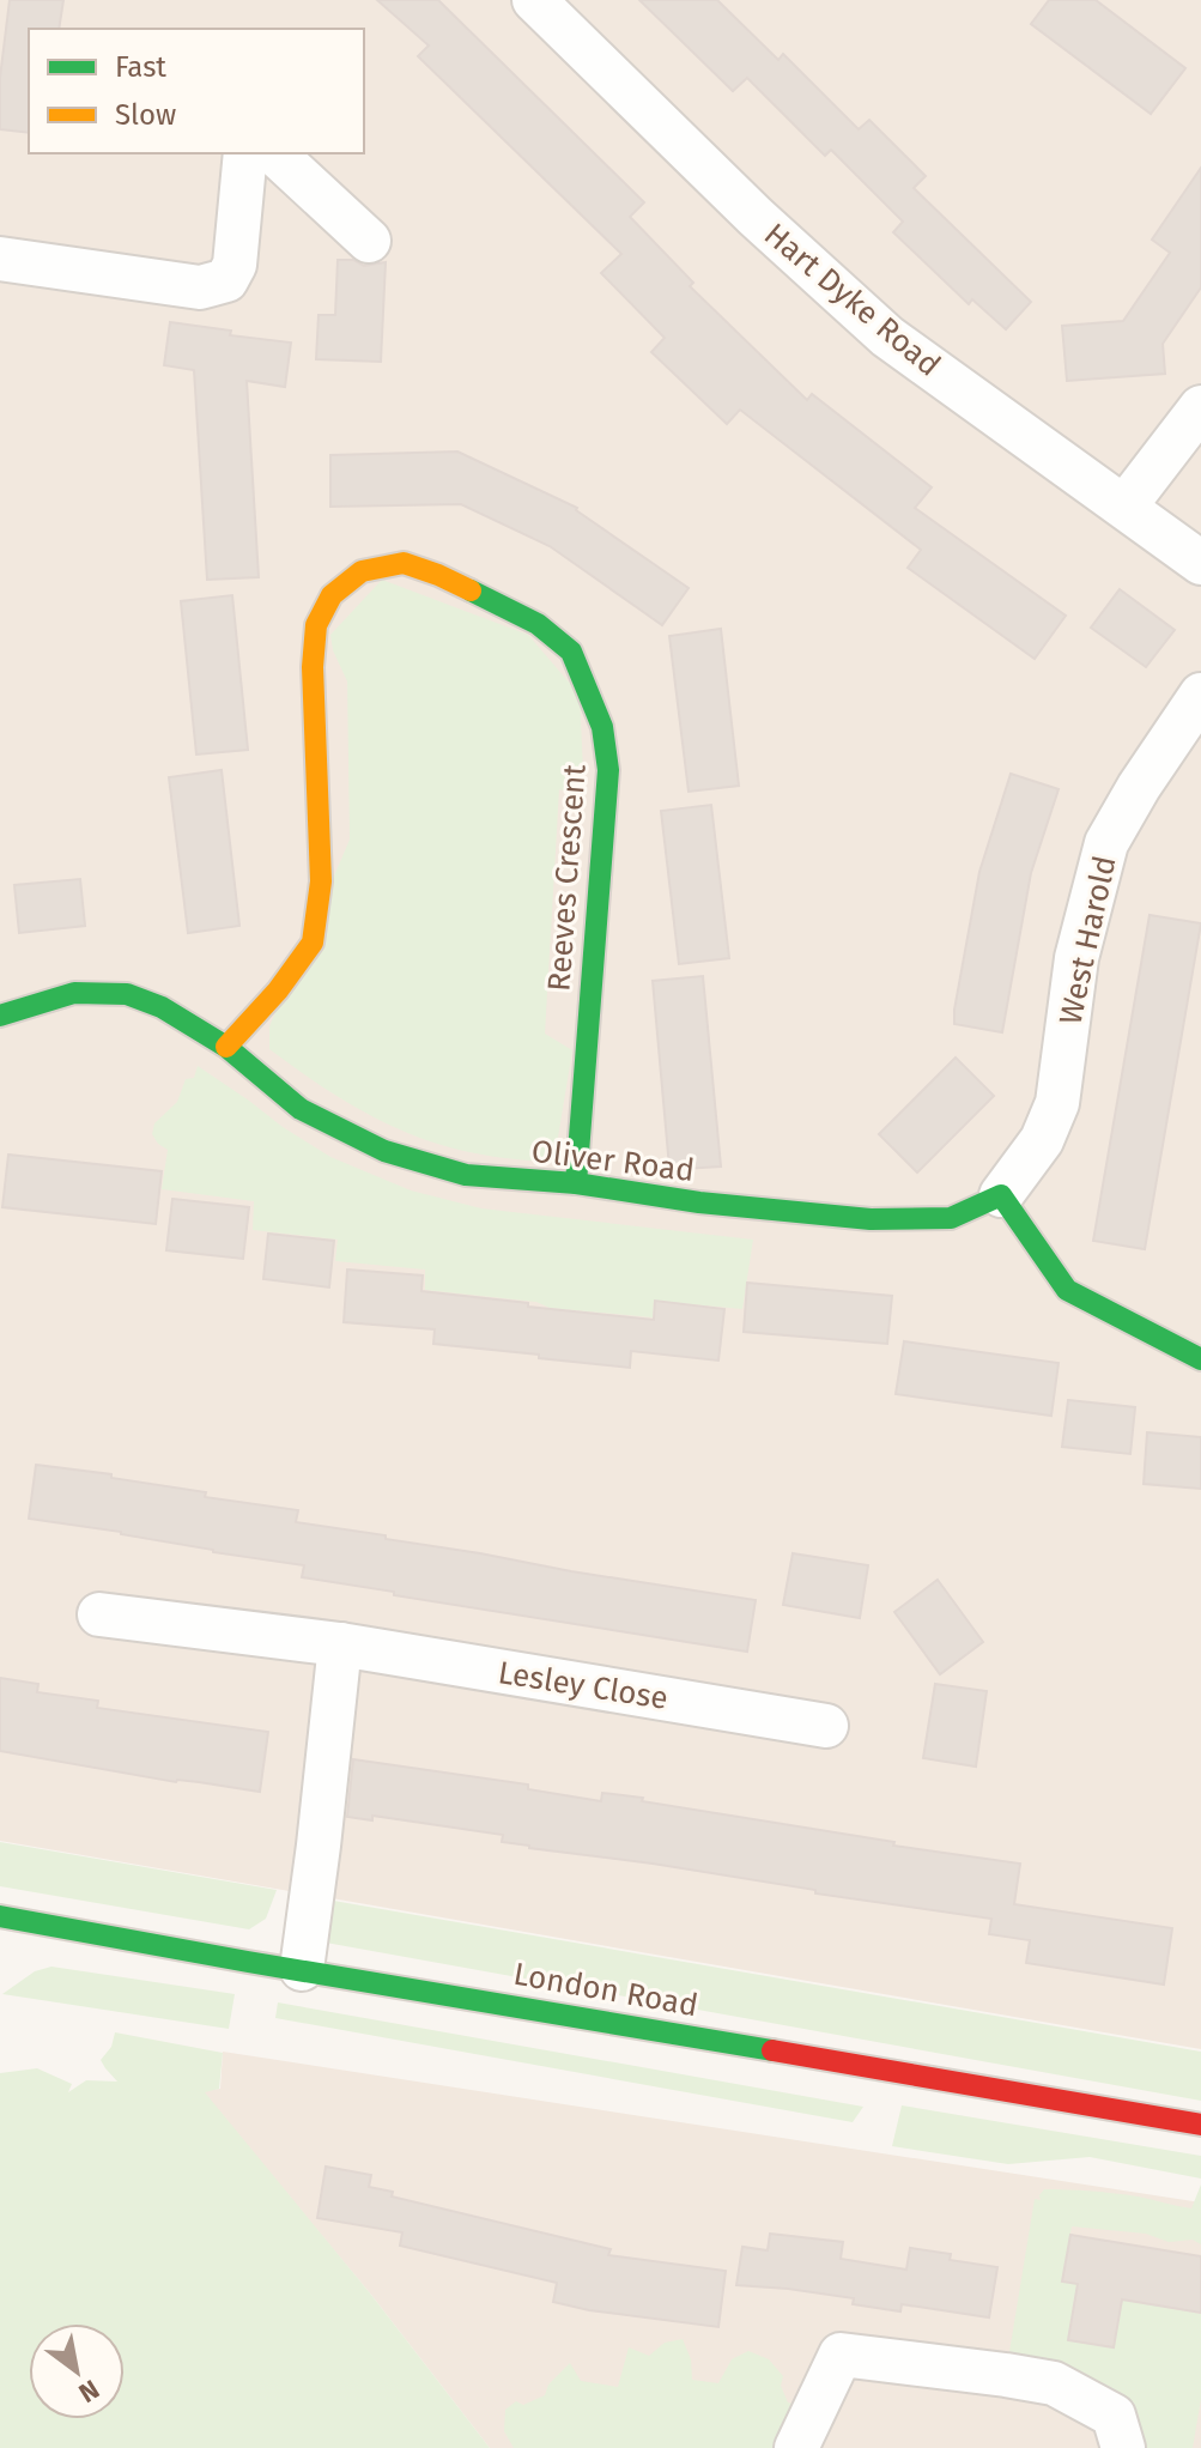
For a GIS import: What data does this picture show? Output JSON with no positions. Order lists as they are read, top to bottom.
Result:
{
  "streets": {
    "street": [
      "Hart Dyke Road",
      "Reeves Crescent",
      "West Harold",
      "Oliver Road",
      "Lesley Close",
      "London Road"
    ]
  },
  "crossings": [
    ["Reeves Crescent", "Oliver Road"],
    ["West Harold", "Oliver Road"]
  ],
  "legend": ["Fast", "Slow"],
  "north": "bottom right"
}
